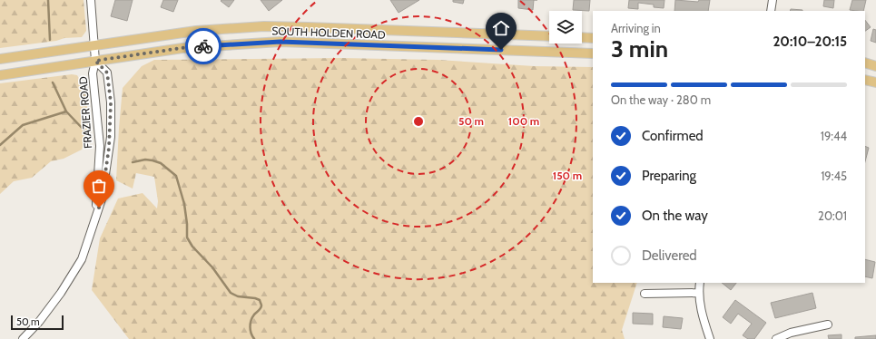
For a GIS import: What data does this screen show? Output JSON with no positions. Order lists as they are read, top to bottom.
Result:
{
  "streets": {
    "main road": ["SOUTH HOLDEN ROAD"],
    "street": ["FRAZIER ROAD"]
  },
  "crossings": [
    ["SOUTH HOLDEN ROAD", "FRAZIER ROAD"]
  ],
  "scale_bar": "50 m",
  "page": {
    "heading": ["3 min", "Arriving in", "20:10–20:15"],
    "bar": "On the way · 280 m",
    "list": [
      ["Confirmed", "19:44"],
      ["Preparing", "19:45"],
      ["On the way", "20:01"],
      "Delivered"
    ],
    "scale": "50 m"
  },
  "rings": ["50 m", "100 m", "150 m"]
}
